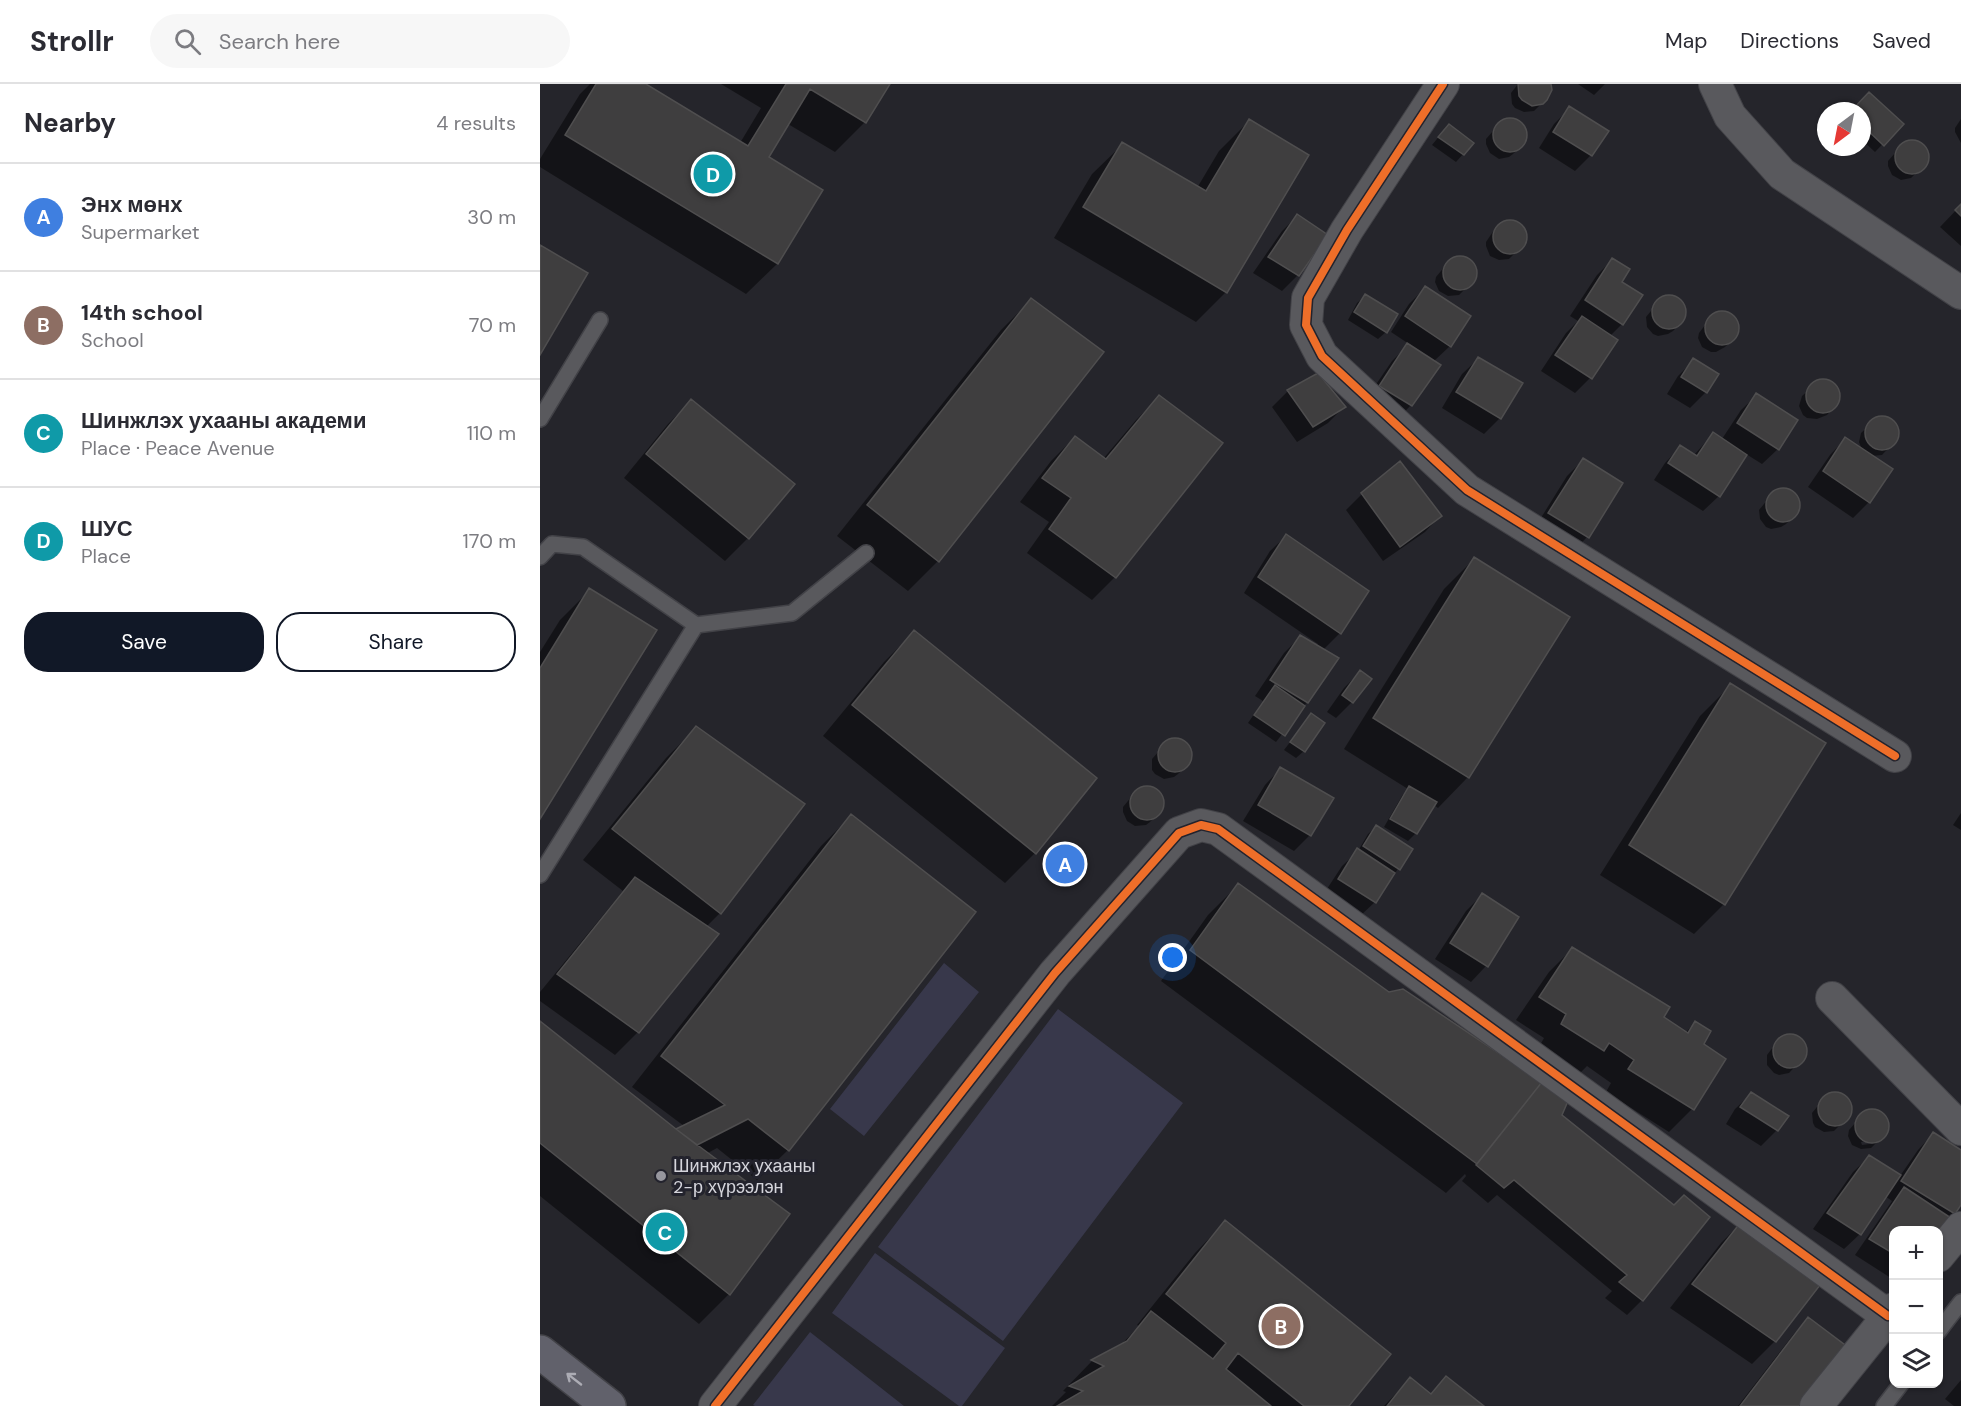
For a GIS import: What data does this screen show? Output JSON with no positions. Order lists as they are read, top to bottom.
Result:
{
  "places": ["Шинжлэх ухааны 2-р хүрээлэн"],
  "north": "bottom left",
  "page": {
    "header": "Strollr",
    "search": "Search here",
    "nav": ["Map", "Directions", "Saved"],
    "heading": ["Nearby", "4 results"],
    "pins": [
      "D",
      "A",
      "C",
      "B"
    ],
    "list": [
      {
        "mark": "A",
        "name": "Энх мөнх",
        "note": "Supermarket",
        "value": "30 m"
      },
      {
        "mark": "B",
        "name": "14th school",
        "note": "School",
        "value": "70 m"
      },
      {
        "mark": "C",
        "name": "Шинжлэх ухааны академи",
        "note": "Place · Peace Avenue",
        "value": "110 m"
      },
      {
        "mark": "D",
        "name": "ШУС",
        "note": "Place",
        "value": "170 m"
      }
    ],
    "buttons": ["Save", "Share"],
    "map_buttons": ["+", "−"]
  }
}
